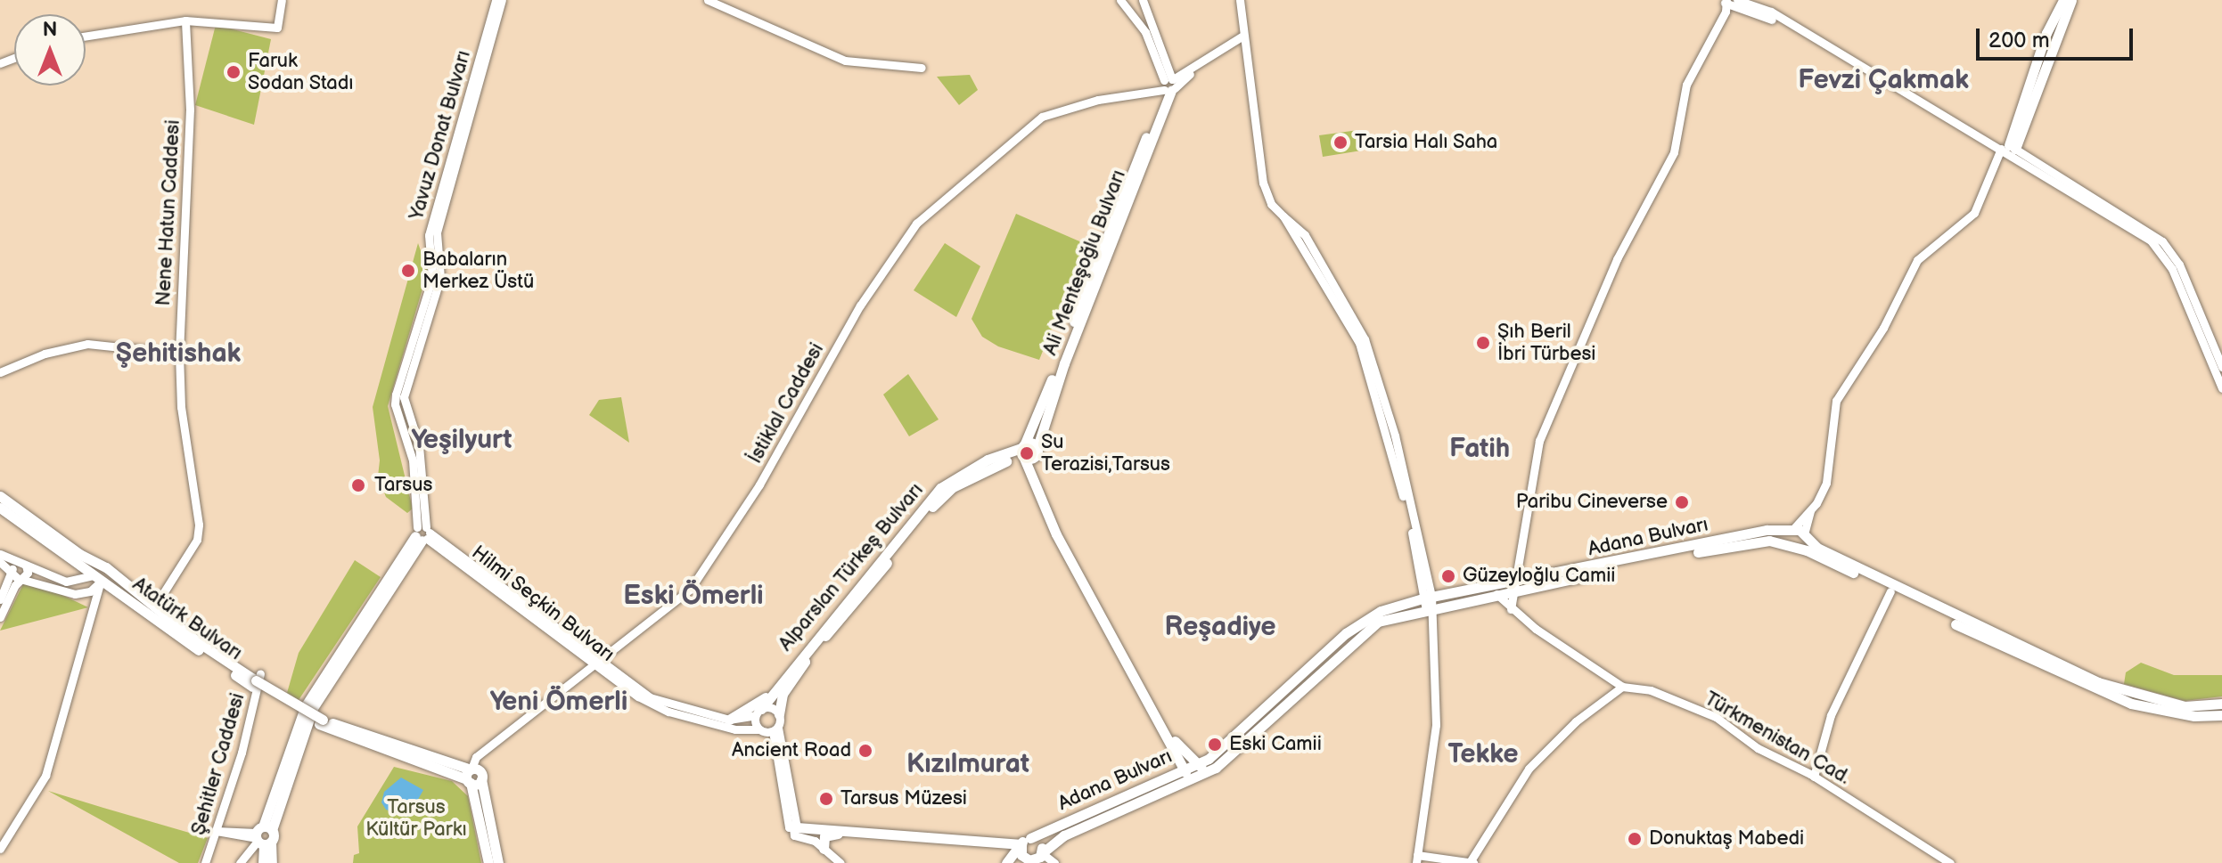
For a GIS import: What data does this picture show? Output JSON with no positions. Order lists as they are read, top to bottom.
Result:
{
  "streets": {
    "main road": [
      "Ali Menteşoğlu Bulvarı",
      "Adana Bulvarı",
      "Alparslan Türkeş Bulvarı",
      "Atatürk Bulvarı"
    ],
    "street": [
      "Yavuz Donat Bulvarı",
      "Nene Hatun Caddesi",
      "İstiklal Caddesi",
      "Hilmi Seçkin Bulvarı",
      "Türkmenistan Cad.",
      "Şehitler Caddesi"
    ]
  },
  "crossings": [
    ["Yavuz Donat Bulvarı", "Hilmi Seçkin Bulvarı"],
    ["Nene Hatun Caddesi", "Atatürk Bulvarı"],
    ["Ali Menteşoğlu Bulvarı", "İstiklal Caddesi"],
    ["Ali Menteşoğlu Bulvarı", "Alparslan Türkeş Bulvarı"],
    ["İstiklal Caddesi", "Hilmi Seçkin Bulvarı"],
    ["Adana Bulvarı", "Türkmenistan Cad."],
    ["Alparslan Türkeş Bulvarı", "Hilmi Seçkin Bulvarı"],
    ["Atatürk Bulvarı", "Şehitler Caddesi"]
  ],
  "districts": [
    "Fevzi Çakmak",
    "Şehitishak",
    "Yeşilyurt",
    "Fatih",
    "Eski Ömerli",
    "Reşadiye",
    "Yeni Ömerli",
    "Tekke",
    "Kızılmurat"
  ],
  "parks": ["Tarsus Kültür Parkı"],
  "places": [
    "Faruk Sodan Stadı",
    "Tarsia Halı Saha",
    "Babaların Merkez Üstü",
    "Şıh Beril İbri Türbesi",
    "Su Terazisi,Tarsus",
    "Tarsus",
    "Paribu Cineverse",
    "Güzeyloğlu Camii",
    "Eski Camii",
    "Ancient Road",
    "Tarsus Müzesi",
    "Donuktaş Mabedi"
  ],
  "scale_bar": "200 m",
  "north": "top"
}
